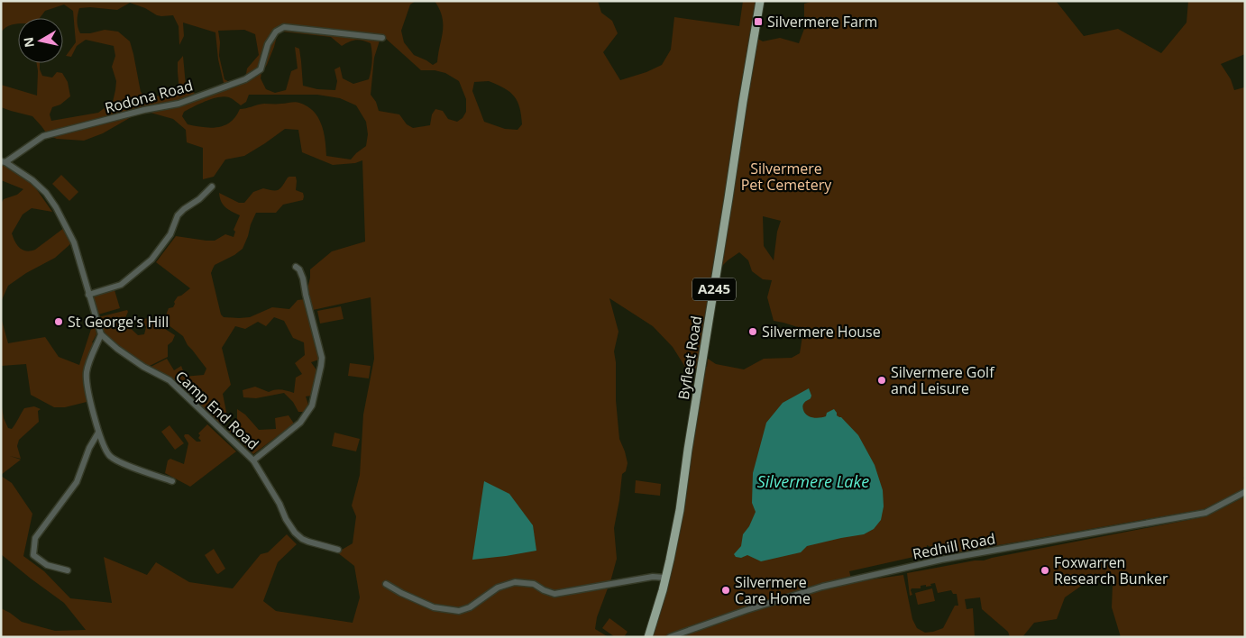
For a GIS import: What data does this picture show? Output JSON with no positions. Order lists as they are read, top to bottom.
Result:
{
  "streets": {
    "main road": ["A245", "Byfleet Road"],
    "street": ["Rodona Road", "Camp End Road", "Redhill Road"]
  },
  "water": ["Silvermere Lake"],
  "parks": ["Silvermere Pet Cemetery"],
  "places": {
    "transit": ["Silvermere Farm"],
    "other": [
      "St George's Hill",
      "Silvermere House",
      "Silvermere Golf and Leisure",
      "Foxwarren Research Bunker",
      "Silvermere Care Home"
    ]
  },
  "north": "left"
}
